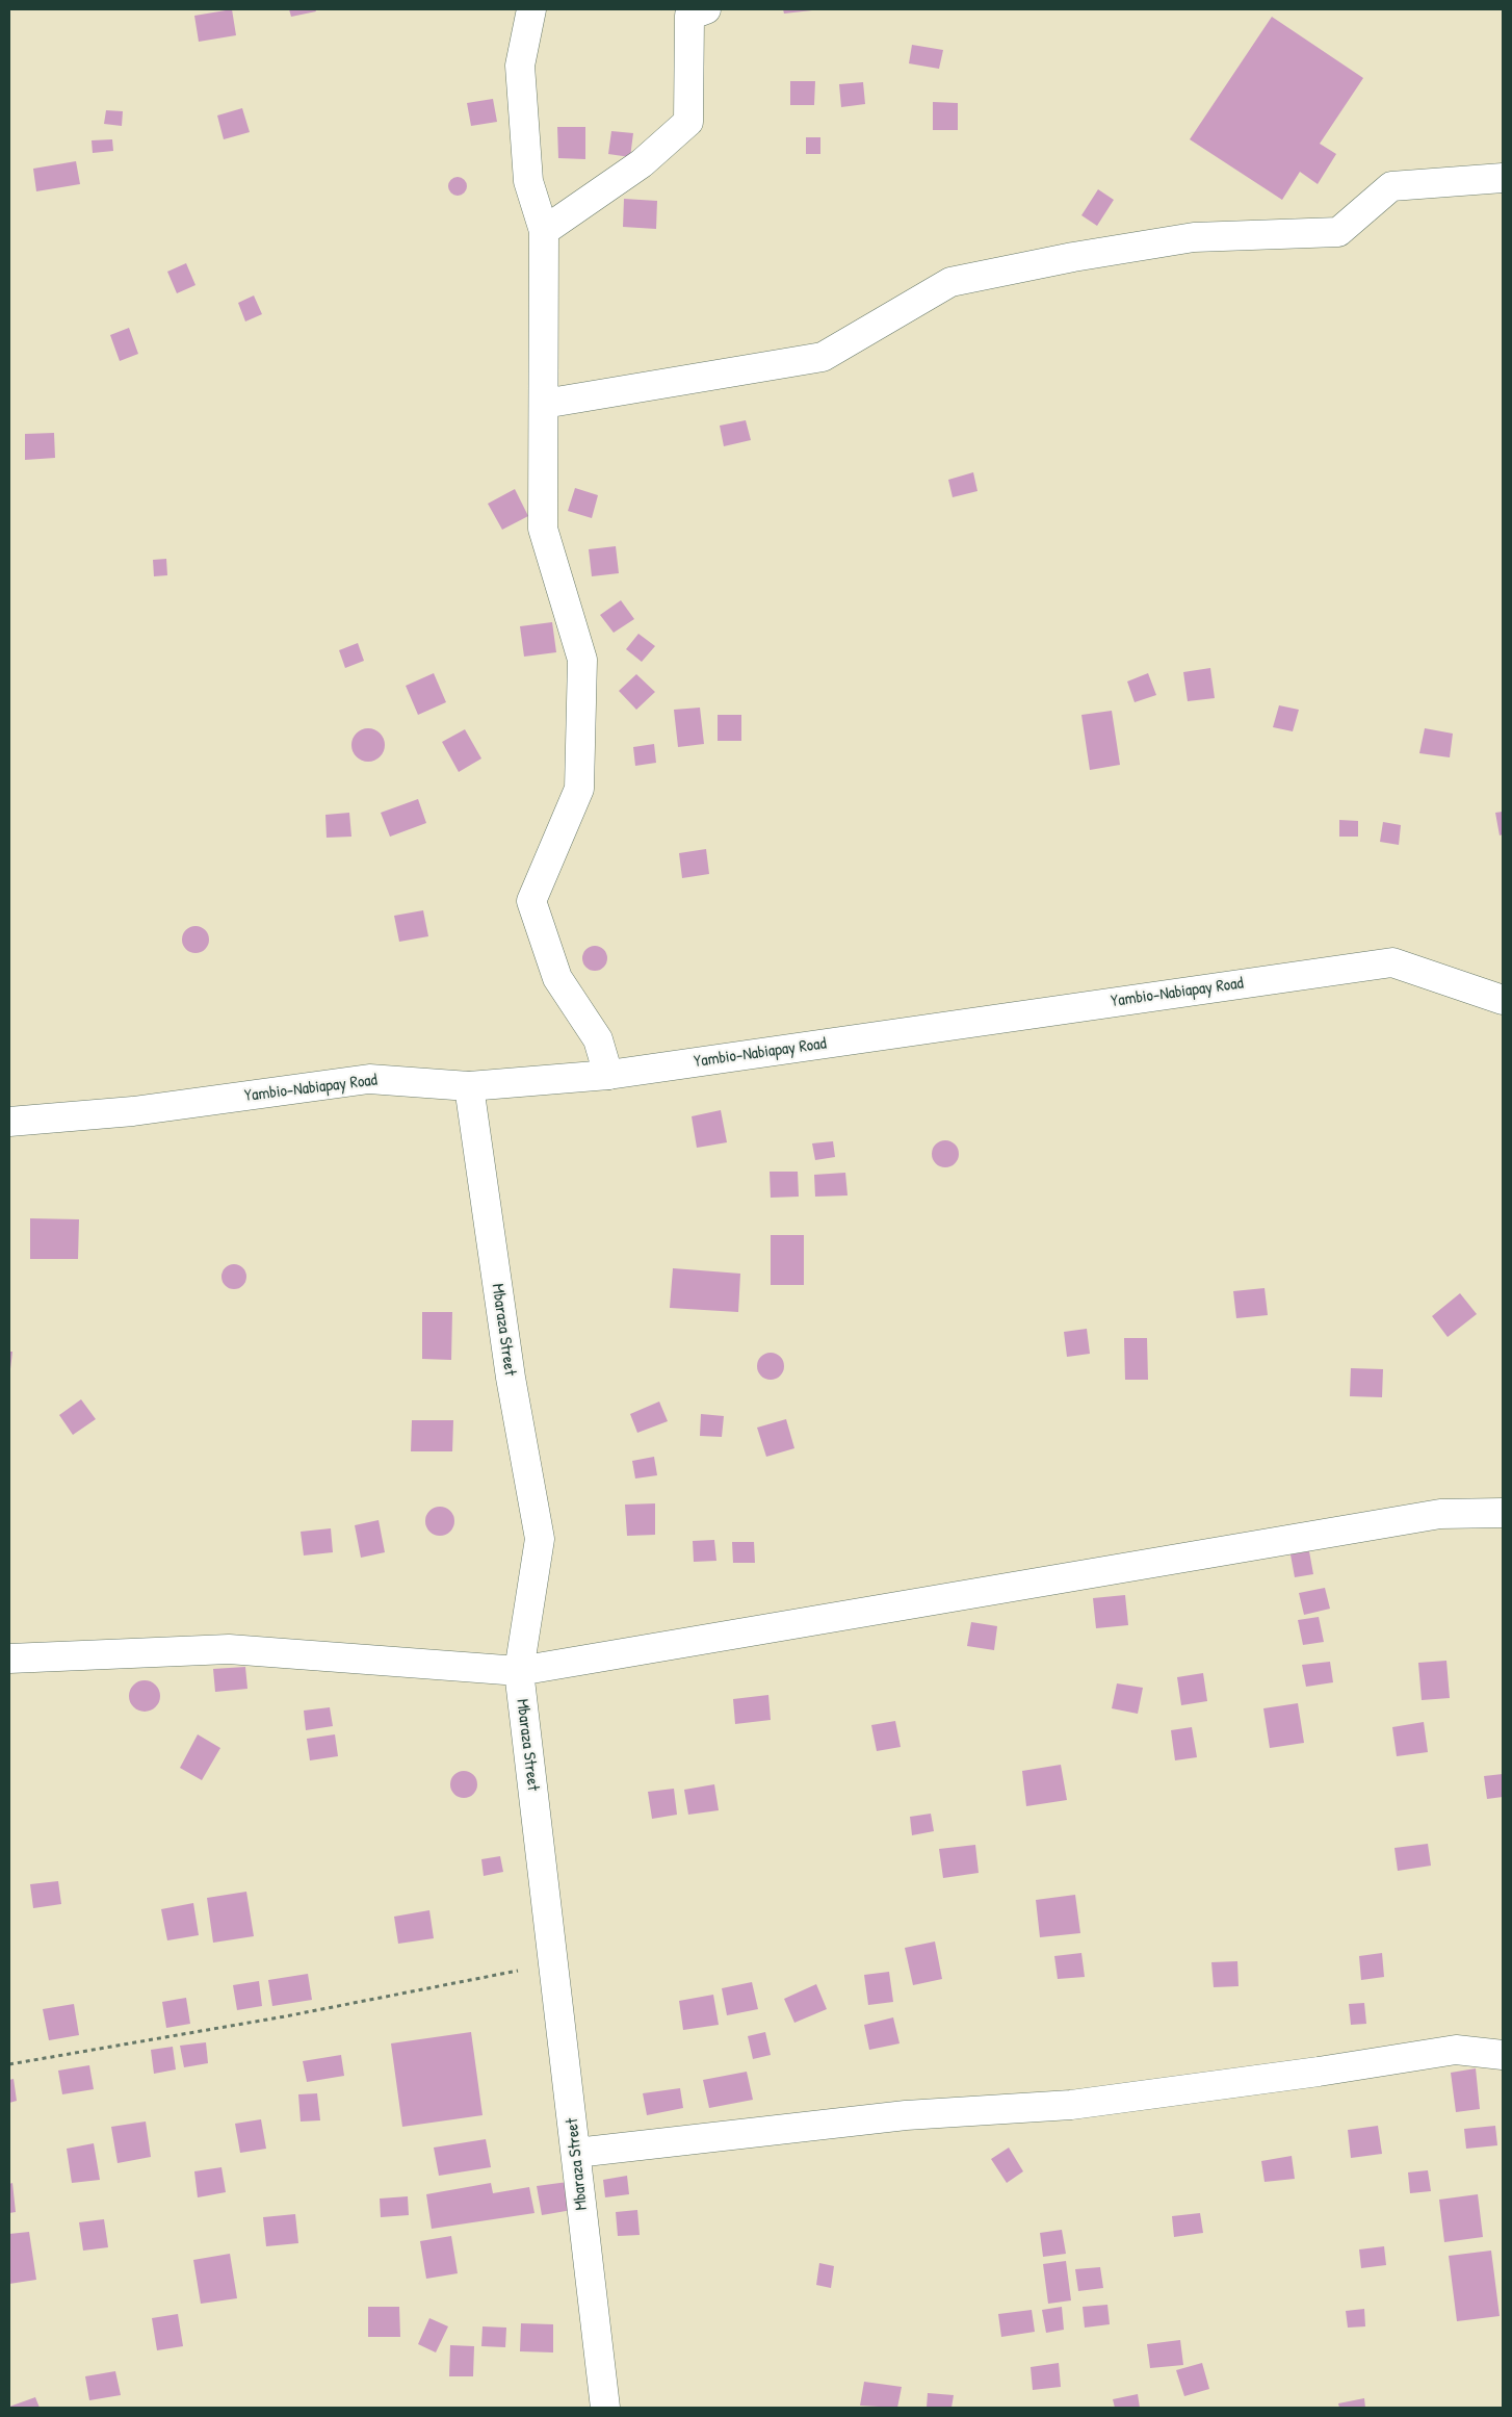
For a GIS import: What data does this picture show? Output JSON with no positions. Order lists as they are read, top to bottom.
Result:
{
  "streets": {
    "street": ["Yambio-Nabiapay Road", "Mbaraza Street"]
  },
  "crossings": [
    ["Yambio-Nabiapay Road", "Mbaraza Street"]
  ]
}
